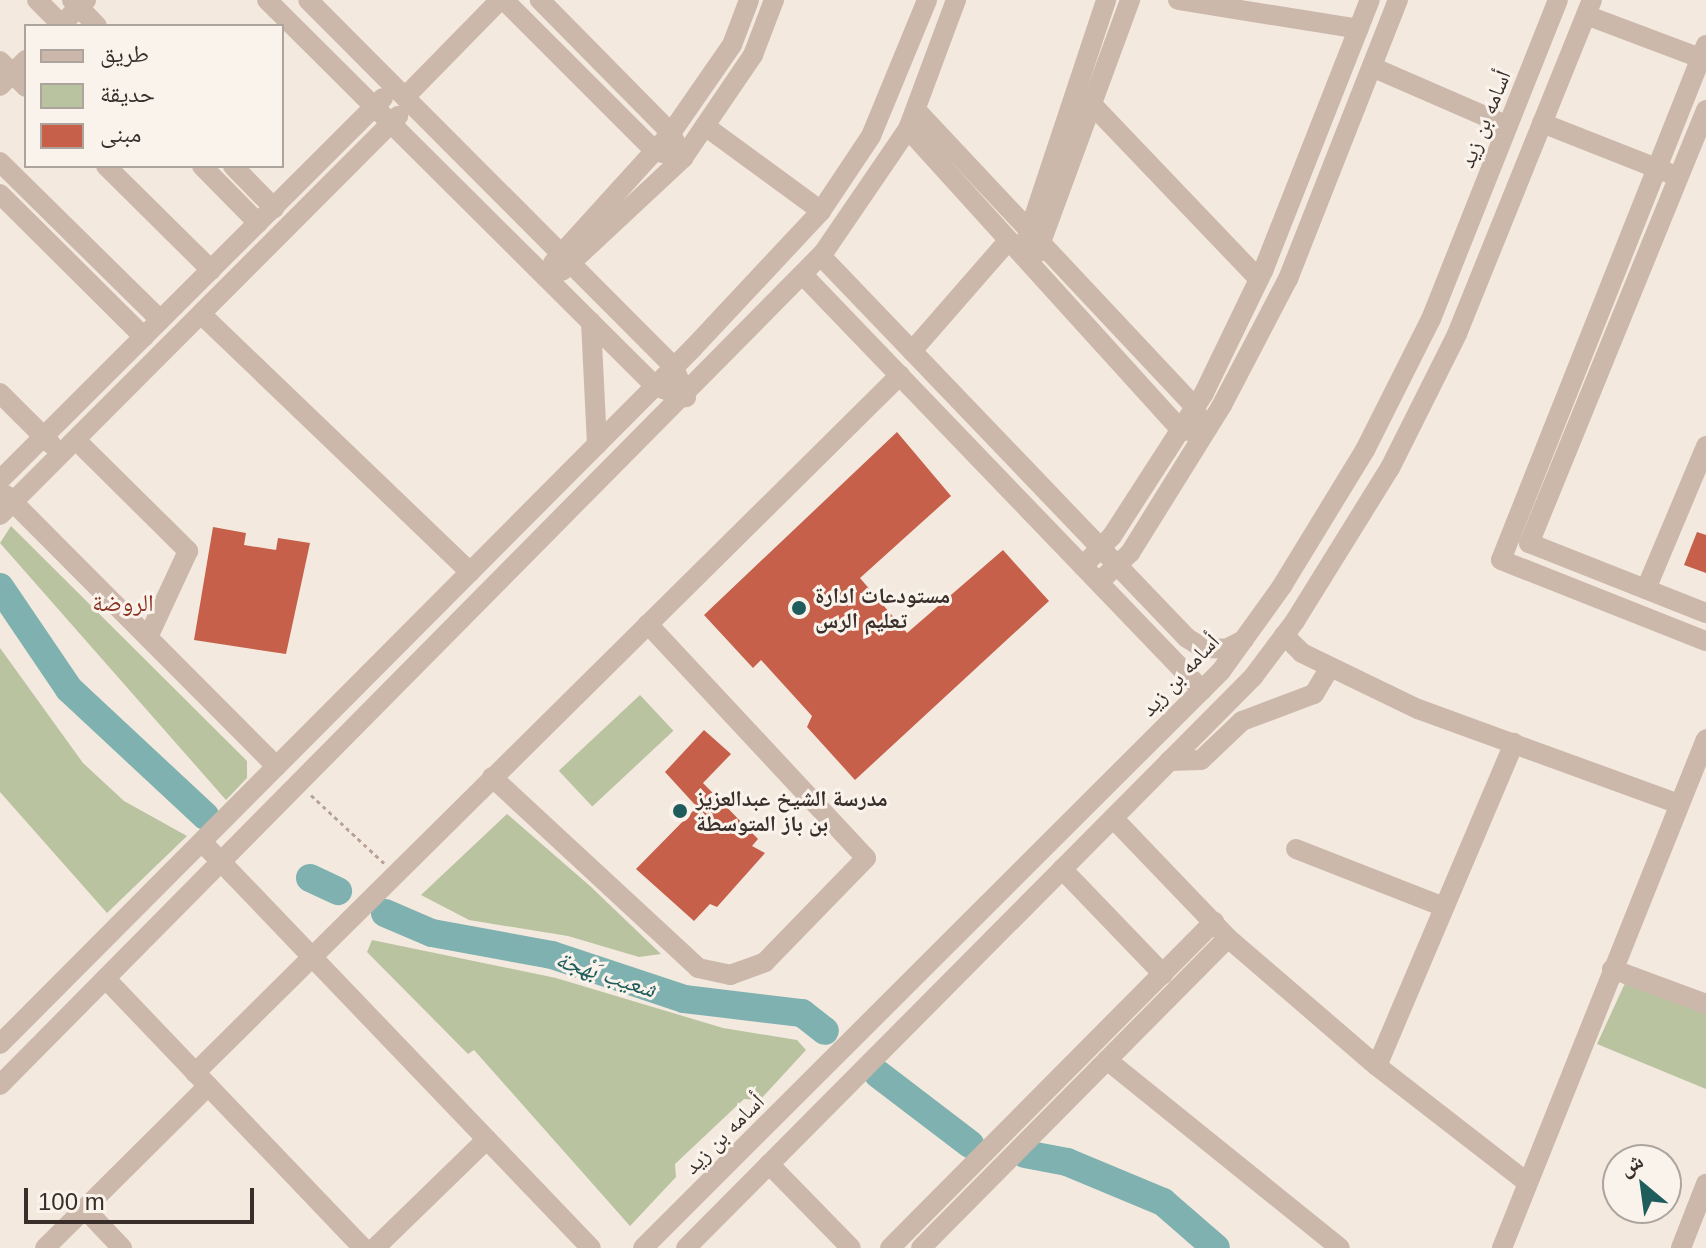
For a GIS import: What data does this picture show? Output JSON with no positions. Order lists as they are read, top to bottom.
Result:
{
  "streets": {
    "street": ["أسامه بن زيد"]
  },
  "districts": ["الروضة"],
  "water": ["شعيب بَهْجة"],
  "places": ["مستودعات ادارة تعليم الرس", "مدرسة الشيخ عبدالعزيز بن باز المتوسطة"],
  "legend": ["طريق", "حديقة", "مبنى"],
  "scale_bar": "100 m",
  "north": "top left"
}
